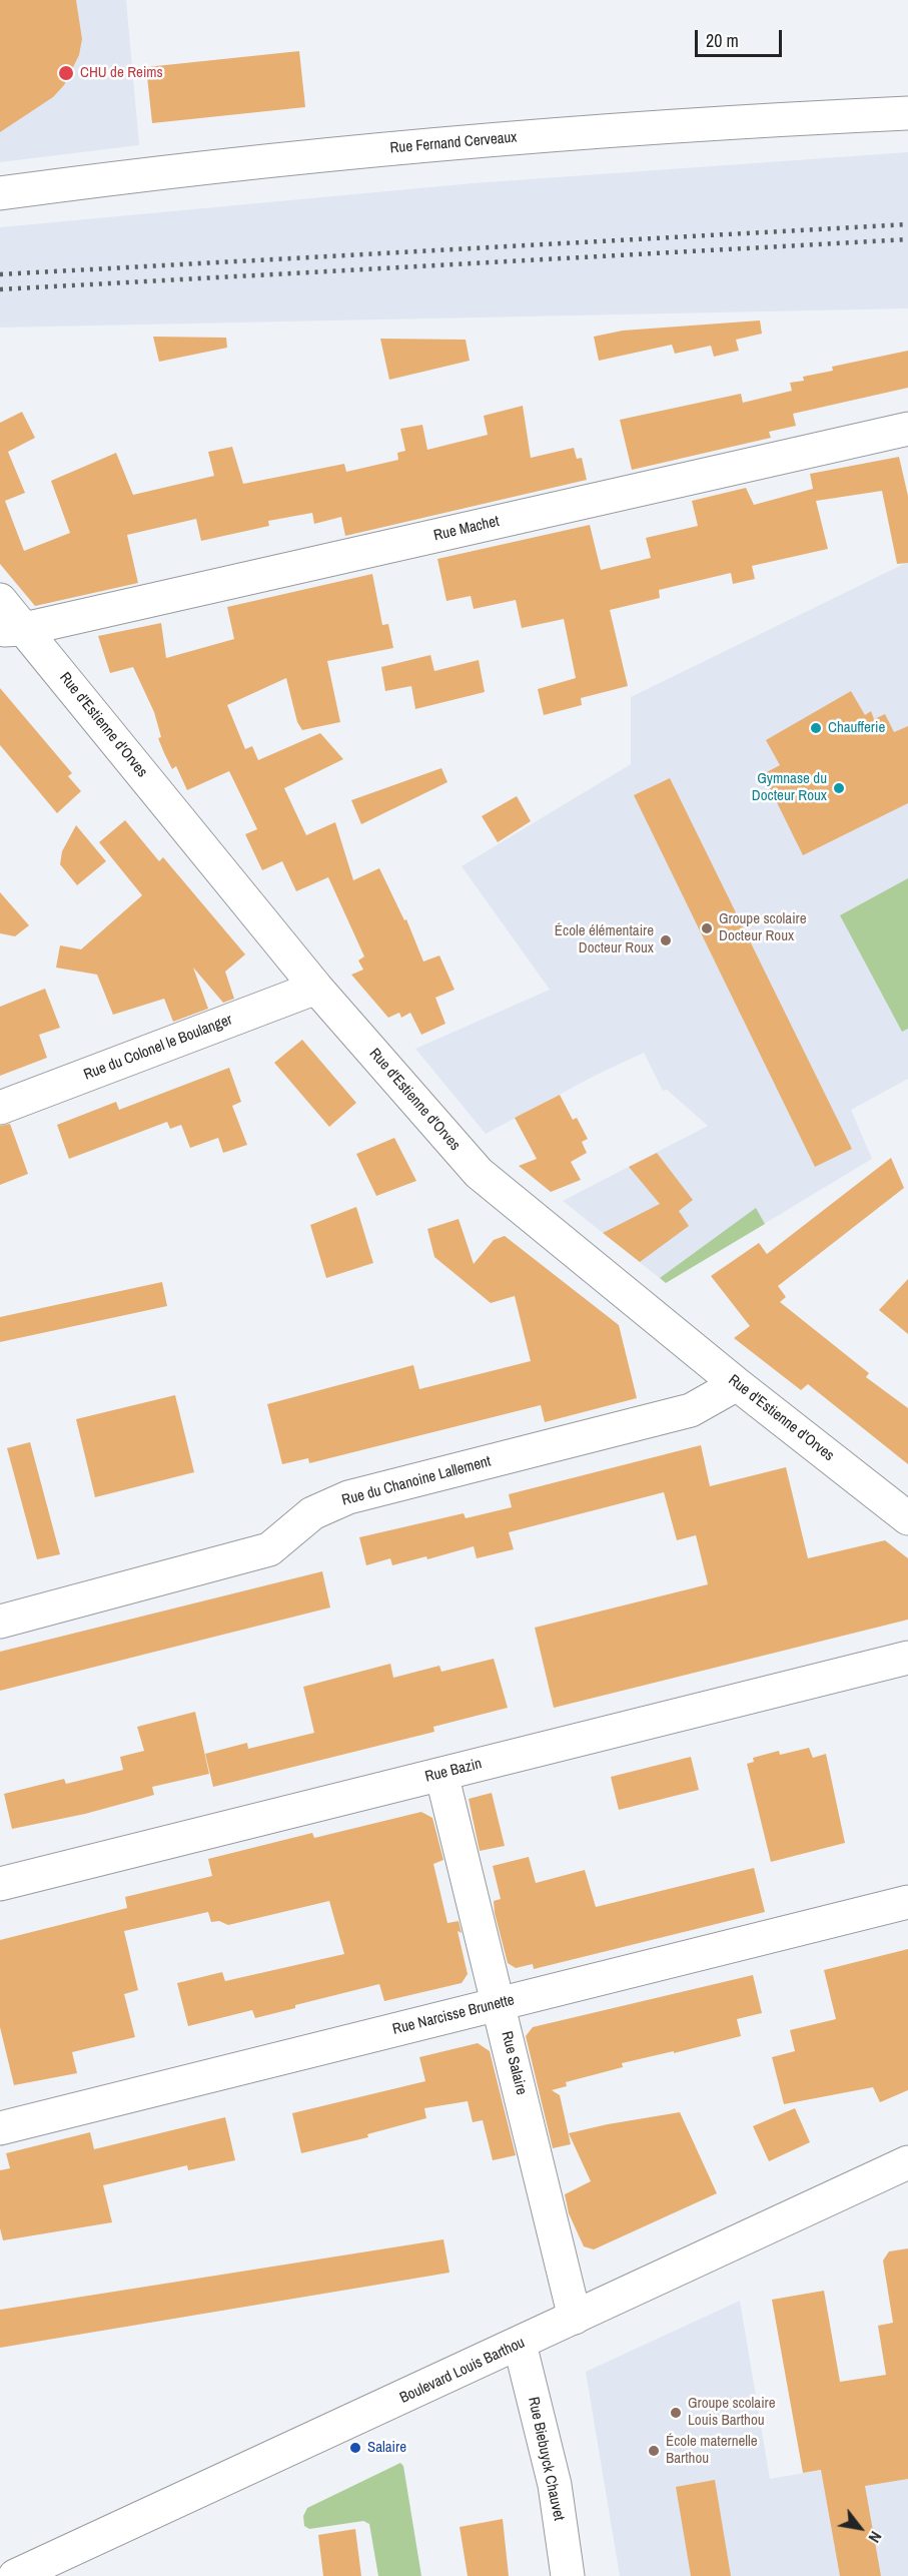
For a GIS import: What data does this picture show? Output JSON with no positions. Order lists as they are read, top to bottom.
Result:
{
  "streets": {
    "street": [
      "Rue Fernand Cerveaux",
      "Rue Machet",
      "Rue d'Estienne d'Orves",
      "Rue du Colonel le Boulanger",
      "Rue du Chanoine Lallement",
      "Rue Bazin",
      "Rue Narcisse Brunette",
      "Rue Salaire",
      "Boulevard Louis Barthou",
      "Rue Biebuyck Chauvet"
    ]
  },
  "crossings": [
    ["Rue Machet", "Rue d'Estienne d'Orves"],
    ["Rue d'Estienne d'Orves", "Rue du Colonel le Boulanger"],
    ["Rue d'Estienne d'Orves", "Rue du Chanoine Lallement"],
    ["Rue Bazin", "Rue Salaire"],
    ["Rue Narcisse Brunette", "Rue Salaire"],
    ["Rue Salaire", "Boulevard Louis Barthou"],
    ["Boulevard Louis Barthou", "Rue Biebuyck Chauvet"]
  ],
  "places": [
    "CHU de Reims",
    "Chaufferie",
    "Gymnase du Docteur Roux",
    "Groupe scolaire Docteur Roux",
    "École élémentaire Docteur Roux",
    "Groupe scolaire Louis Barthou",
    "Salaire",
    "École maternelle Barthou"
  ],
  "scale_bar": "20 m",
  "north": "bottom right"
}
